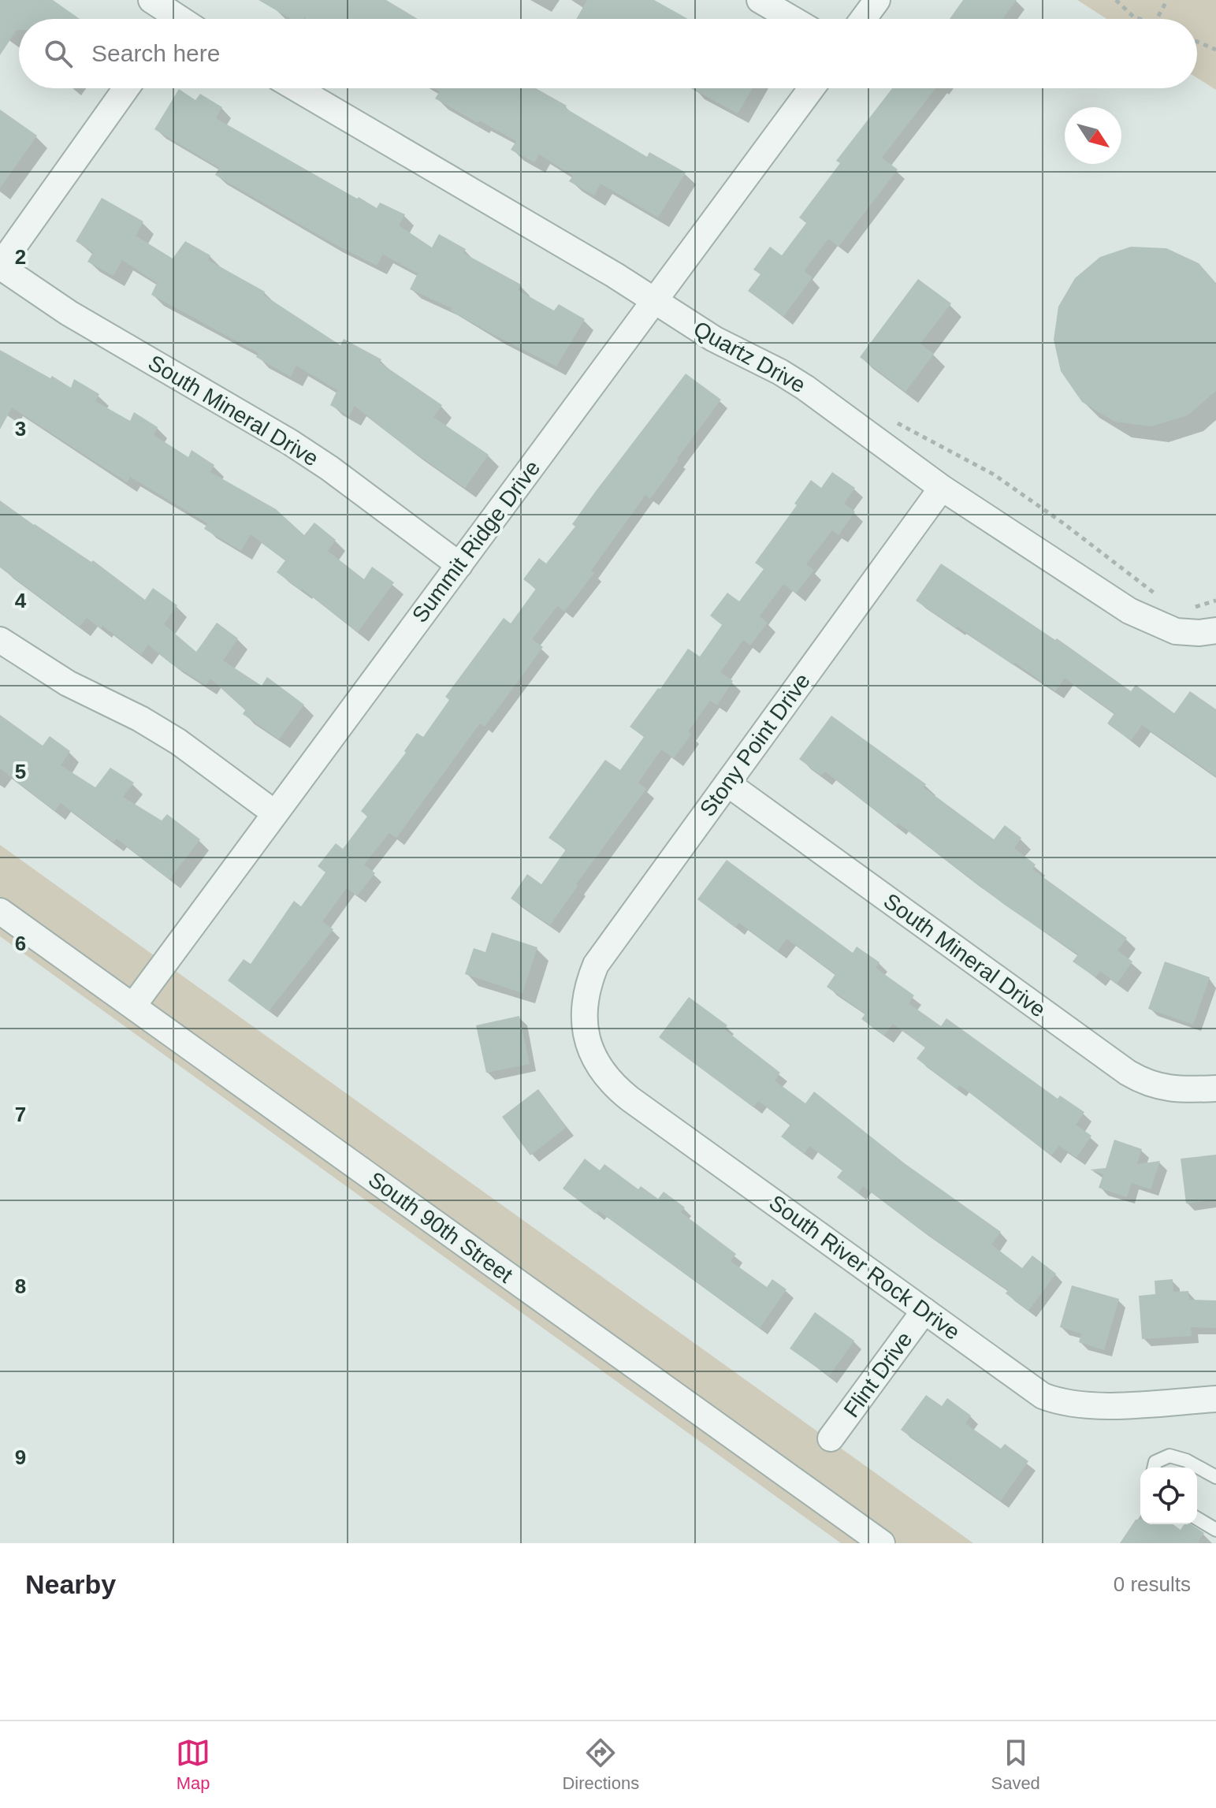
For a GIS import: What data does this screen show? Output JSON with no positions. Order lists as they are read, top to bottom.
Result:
{
  "streets": {
    "street": [
      "Quartz Drive",
      "South Mineral Drive",
      "Summit Ridge Drive",
      "Stony Point Drive",
      "South 90th Street",
      "South River Rock Drive",
      "Flint Drive"
    ]
  },
  "crossings": [
    ["Quartz Drive", "Summit Ridge Drive"],
    ["Quartz Drive", "Stony Point Drive"],
    ["South Mineral Drive", "Summit Ridge Drive"],
    ["South Mineral Drive", "Stony Point Drive"],
    ["Summit Ridge Drive", "South 90th Street"],
    ["Stony Point Drive", "South River Rock Drive"],
    ["South River Rock Drive", "Flint Drive"]
  ],
  "north": "bottom right",
  "page": {
    "search": "Search here",
    "heading": ["Nearby", "0 results"],
    "nav": ["Map", "Directions", "Saved"]
  },
  "grid": {
    "rows": [
      "2",
      "3",
      "4",
      "5",
      "6",
      "7",
      "8",
      "9"
    ]
  }
}
